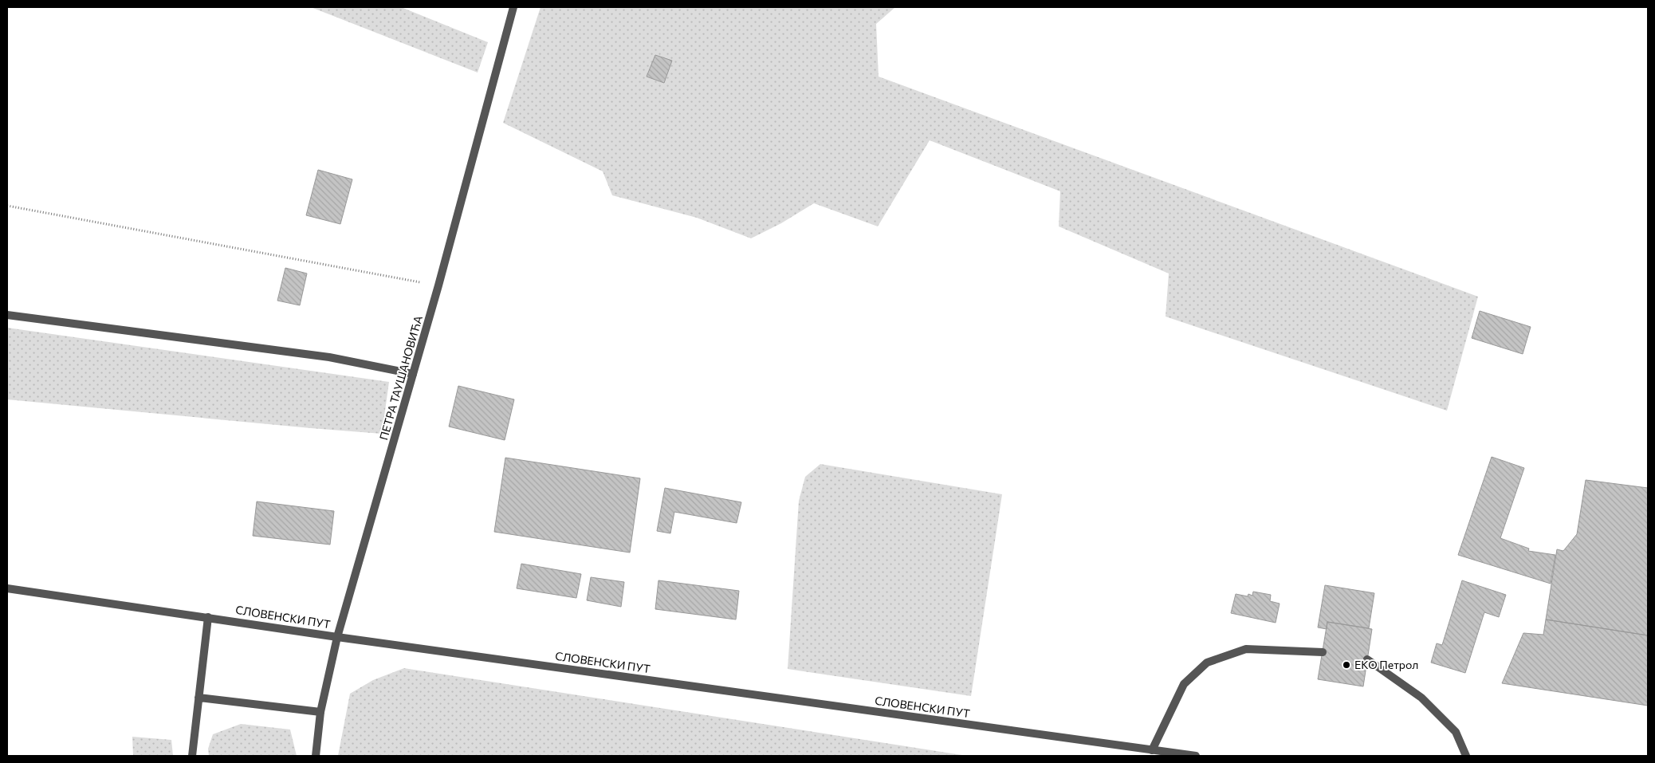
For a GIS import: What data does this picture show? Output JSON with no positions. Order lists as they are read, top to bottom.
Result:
{
  "streets": {
    "street": ["ПЕТРА ТАУШАНОВИЋА", "СЛОВЕНСКИ ПУТ"]
  },
  "crossings": [
    ["ПЕТРА ТАУШАНОВИЋА", "СЛОВЕНСКИ ПУТ"]
  ],
  "places": ["ЕКО Петрол"]
}
